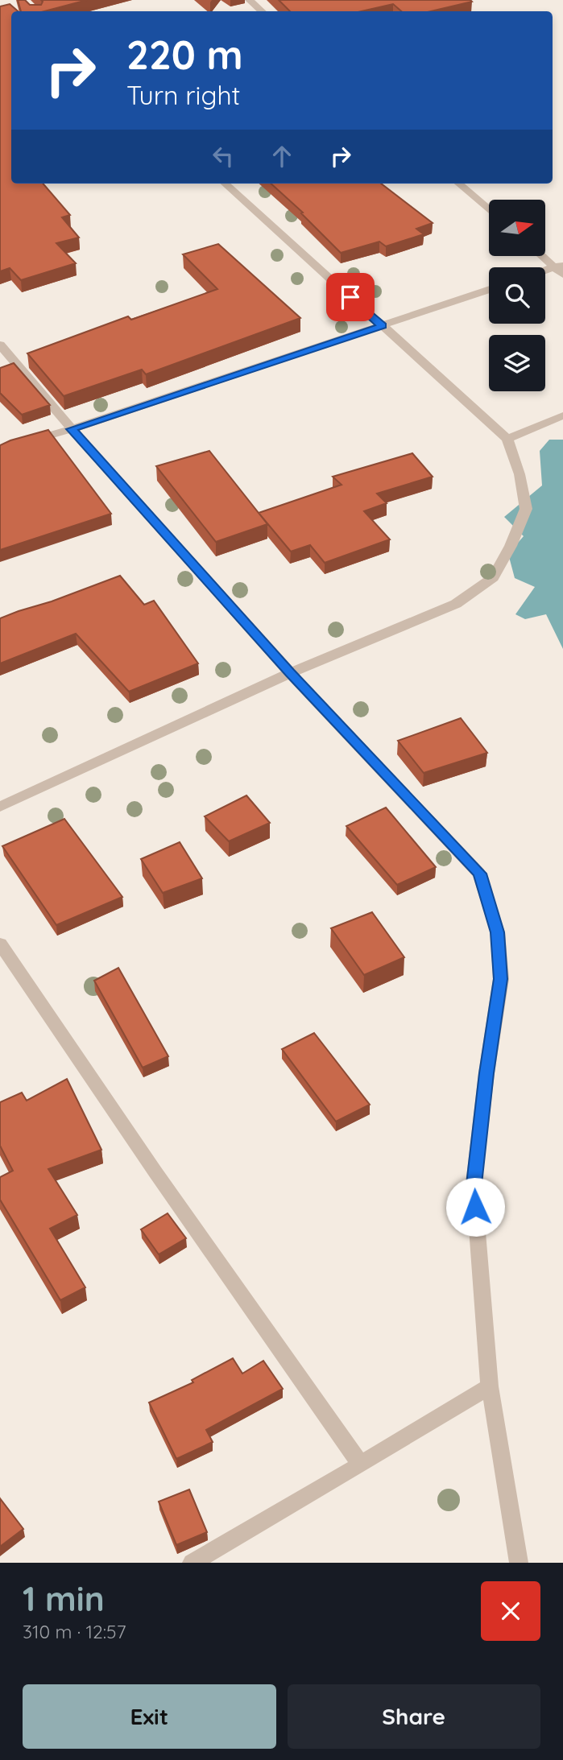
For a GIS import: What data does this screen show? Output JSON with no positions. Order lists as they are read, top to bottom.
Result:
{
  "north": "right",
  "page": {
    "turn": ["220 m", "Turn right"],
    "heading": ["1 min", "310 m · 12:57"],
    "buttons": ["Exit", "Share"]
  }
}
